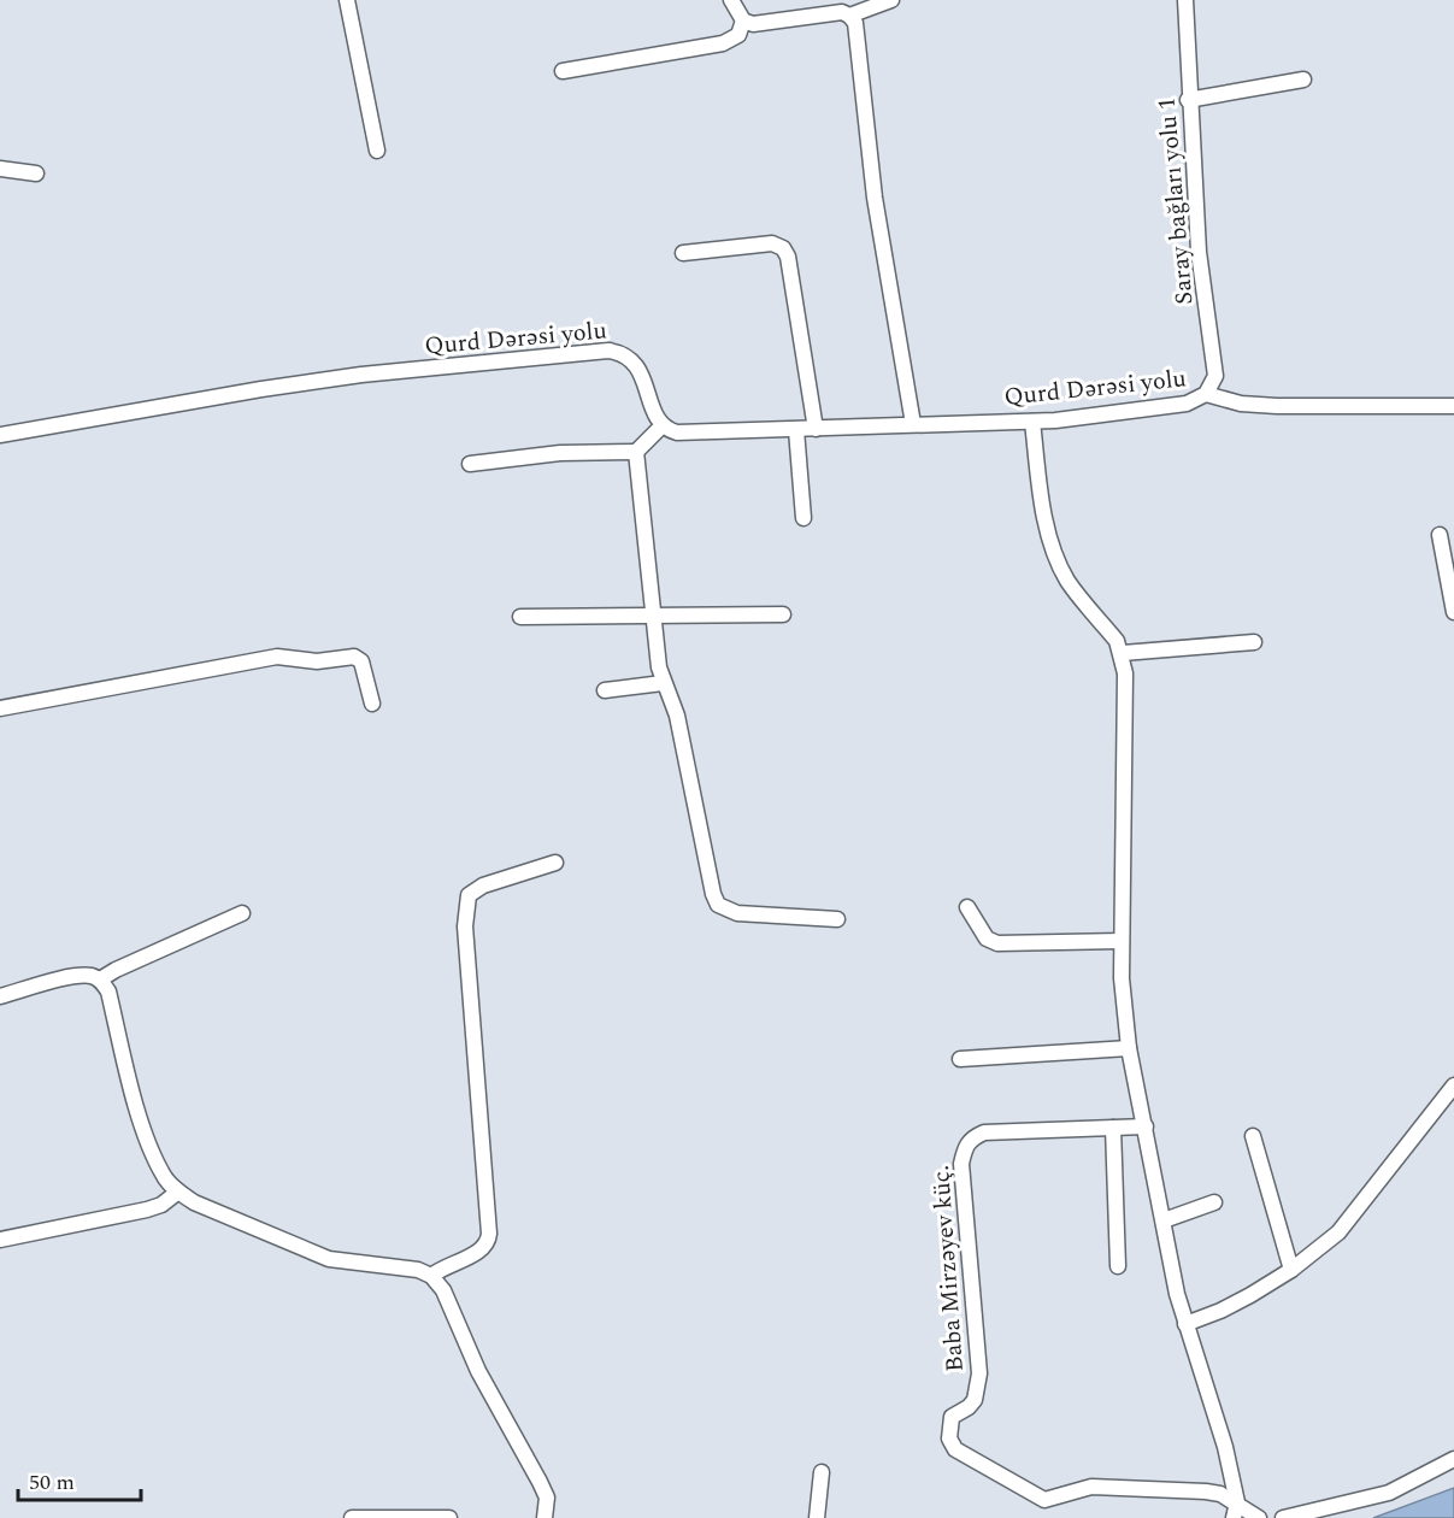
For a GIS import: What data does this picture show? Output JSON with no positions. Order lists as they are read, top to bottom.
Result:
{
  "streets": {
    "street": ["Saray bağları yolu 1", "Qurd Dərəsi yolu", "Baba Mirzəyev küç."]
  },
  "crossings": [
    ["Saray bağları yolu 1", "Qurd Dərəsi yolu"]
  ],
  "scale_bar": "50 m"
}
